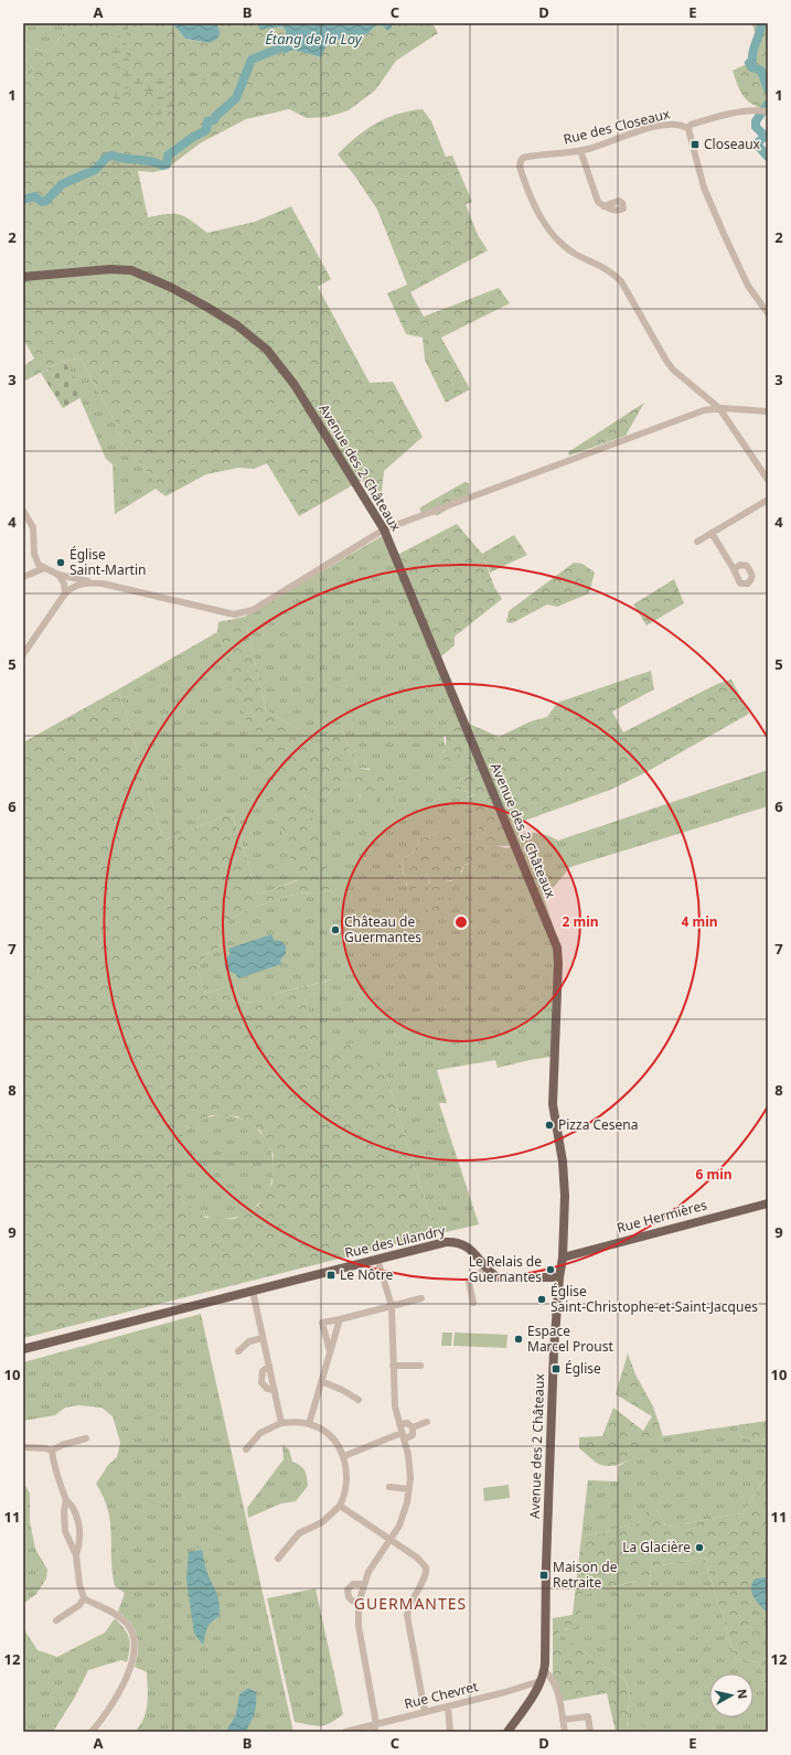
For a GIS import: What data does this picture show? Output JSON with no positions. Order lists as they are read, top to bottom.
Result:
{
  "streets": {
    "main road": ["Avenue des 2 Châteaux", "Rue Hermières", "Rue des Lilandry"],
    "street": ["Rue des Closeaux", "Rue Chevret"]
  },
  "crossings": [
    ["Avenue des 2 Châteaux", "Rue Hermières"],
    ["Avenue des 2 Châteaux", "Rue des Lilandry"],
    ["Avenue des 2 Châteaux", "Rue Chevret"]
  ],
  "districts": ["GUERMANTES"],
  "water": ["Étang de la Loy"],
  "places": {
    "transit": [
      "Closeaux",
      "Le Nôtre",
      "Église",
      "Maison de Retraite"
    ],
    "other": [
      "Église Saint-Martin",
      "Château de Guermantes",
      "Pizza Cesena",
      "Le Relais de Guernantes",
      "Église Saint-Christophe-et-Saint-Jacques",
      "Espace Marcel Proust",
      "La Glacière"
    ]
  },
  "north": "right",
  "grid": {
    "columns": [
      "A",
      "B",
      "C",
      "D",
      "E"
    ],
    "rows": [
      "1",
      "2",
      "3",
      "4",
      "5",
      "6",
      "7",
      "8",
      "9",
      "10",
      "11",
      "12"
    ]
  },
  "rings": ["2 min", "4 min", "6 min"]
}
